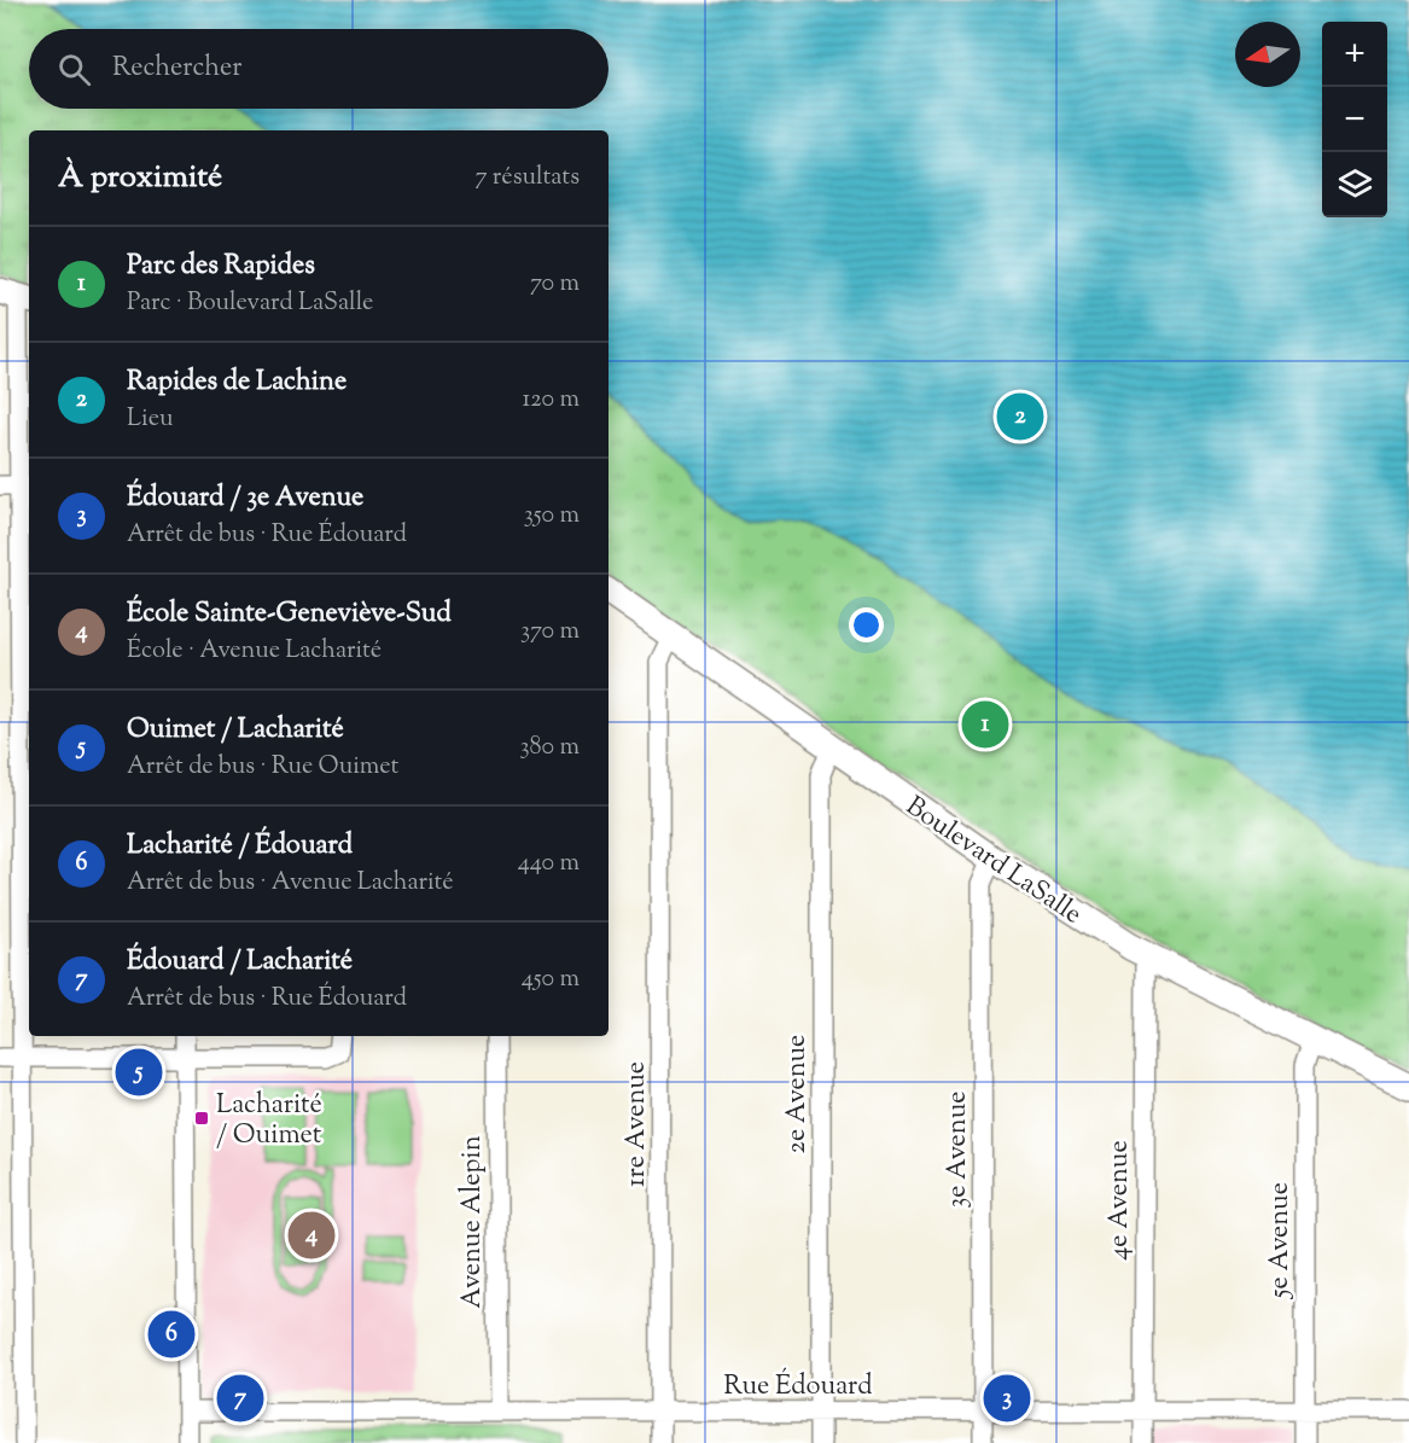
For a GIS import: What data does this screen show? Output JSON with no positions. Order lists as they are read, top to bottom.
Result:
{
  "streets": {
    "main road": ["Boulevard LaSalle"],
    "street": [
      "2e Avenue",
      "1re Avenue",
      "3e Avenue",
      "4e Avenue",
      "Avenue Alepin",
      "5e Avenue",
      "Rue Édouard"
    ]
  },
  "crossings": [
    ["Boulevard LaSalle", "2e Avenue"],
    ["Boulevard LaSalle", "1re Avenue"],
    ["Boulevard LaSalle", "3e Avenue"],
    ["Boulevard LaSalle", "4e Avenue"],
    ["Boulevard LaSalle", "5e Avenue"],
    ["2e Avenue", "Rue Édouard"],
    ["1re Avenue", "Rue Édouard"],
    ["3e Avenue", "Rue Édouard"],
    ["4e Avenue", "Rue Édouard"],
    ["Avenue Alepin", "Rue Édouard"],
    ["5e Avenue", "Rue Édouard"]
  ],
  "places": {
    "transit": ["Lacharité / Ouimet"]
  },
  "north": "left",
  "page": {
    "map_buttons": ["+", "−"],
    "search": "Rechercher",
    "heading": ["À proximité", "7 résultats"],
    "list": [
      {
        "mark": "1",
        "name": "Parc des Rapides",
        "note": "Parc · Boulevard LaSalle",
        "value": "70 m"
      },
      {
        "mark": "2",
        "name": "Rapides de Lachine",
        "note": "Lieu",
        "value": "120 m"
      },
      {
        "mark": "3",
        "name": "Édouard / 3e Avenue",
        "note": "Arrêt de bus · Rue Édouard",
        "value": "350 m"
      },
      {
        "mark": "4",
        "name": "École Sainte-Geneviève-Sud",
        "note": "École · Avenue Lacharité",
        "value": "370 m"
      },
      {
        "mark": "5",
        "name": "Ouimet / Lacharité",
        "note": "Arrêt de bus · Rue Ouimet",
        "value": "380 m"
      },
      {
        "mark": "6",
        "name": "Lacharité / Édouard",
        "note": "Arrêt de bus · Avenue Lacharité",
        "value": "440 m"
      },
      {
        "mark": "7",
        "name": "Édouard / Lacharité",
        "note": "Arrêt de bus · Rue Édouard",
        "value": "450 m"
      }
    ],
    "pins": [
      "2",
      "1",
      "5",
      "4",
      "6",
      "3",
      "7"
    ]
  }
}
